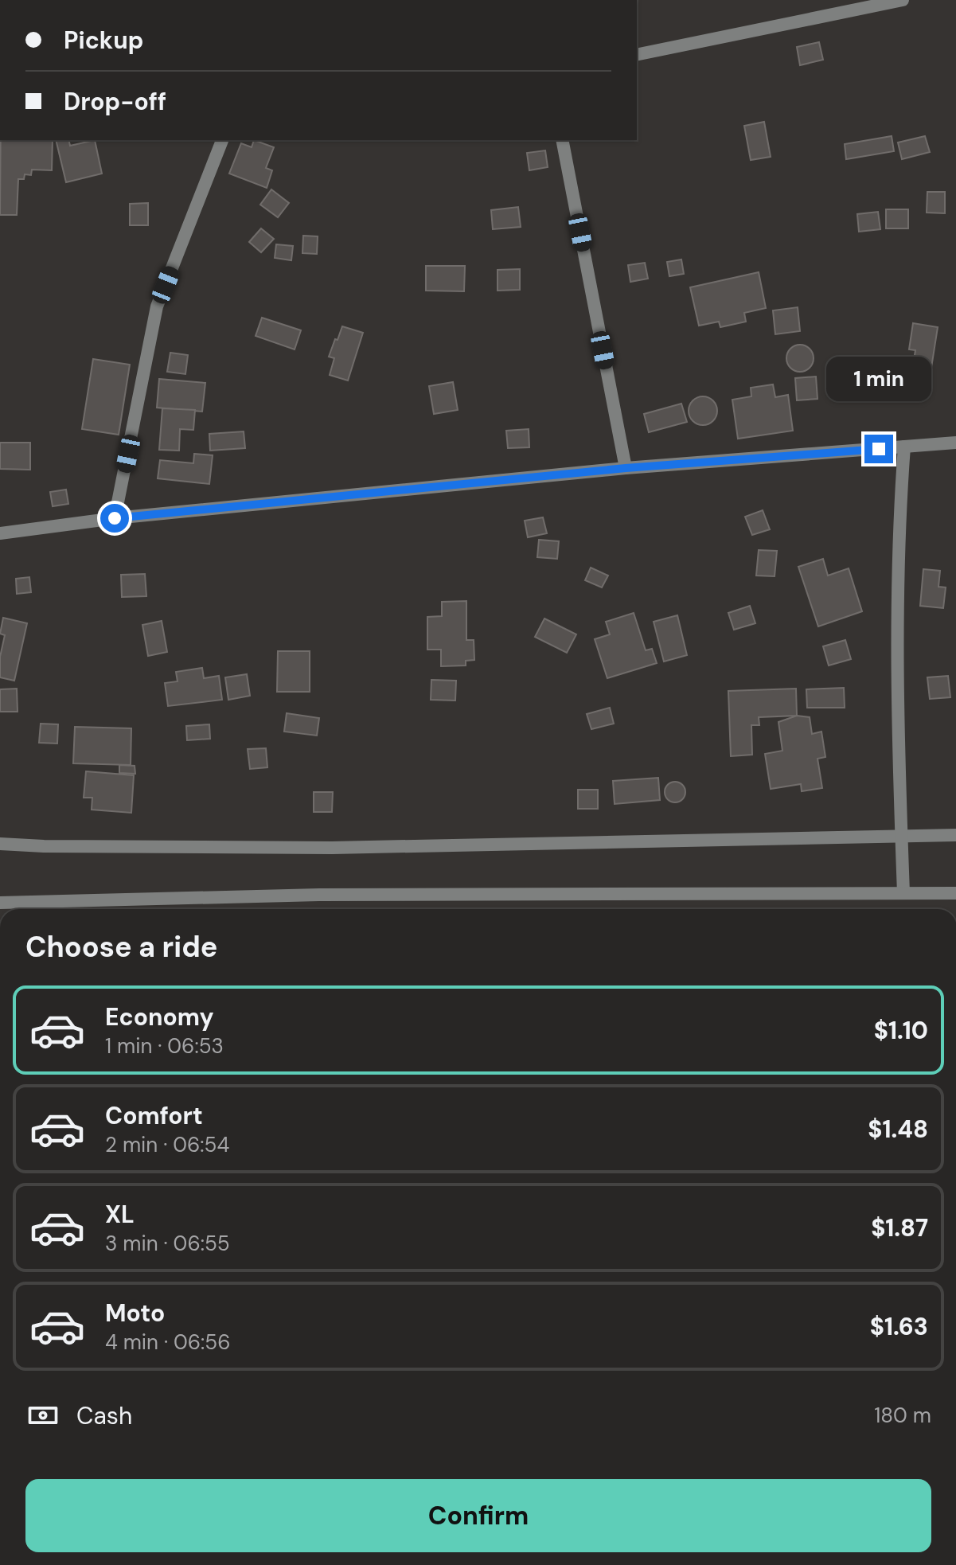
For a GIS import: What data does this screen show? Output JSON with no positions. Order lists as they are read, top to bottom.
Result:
{
  "page": {
    "banner": ["Pickup", "Drop-off"],
    "bubble": "1 min",
    "heading": "Choose a ride",
    "list": [
      {
        "name": "Economy",
        "note": "1 min · 06:53",
        "value": "$1.10"
      },
      {
        "name": "Comfort",
        "note": "2 min · 06:54",
        "value": "$1.48"
      },
      {
        "name": "XL",
        "note": "3 min · 06:55",
        "value": "$1.87"
      },
      {
        "name": "Moto",
        "note": "4 min · 06:56",
        "value": "$1.63"
      }
    ],
    "pay": ["Cash", "180 m"],
    "buttons": "Confirm"
  }
}
